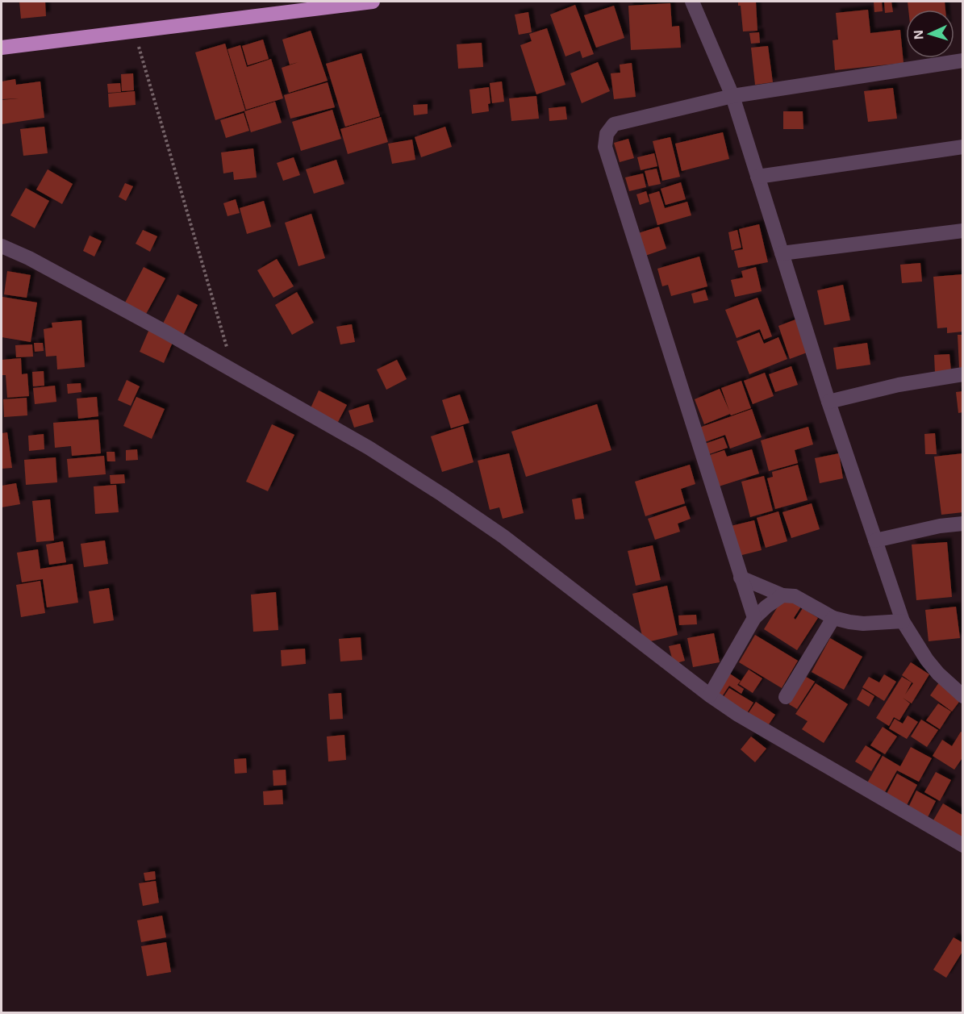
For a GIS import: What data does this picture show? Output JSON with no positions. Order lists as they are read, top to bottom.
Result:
{
  "north": "left"
}
